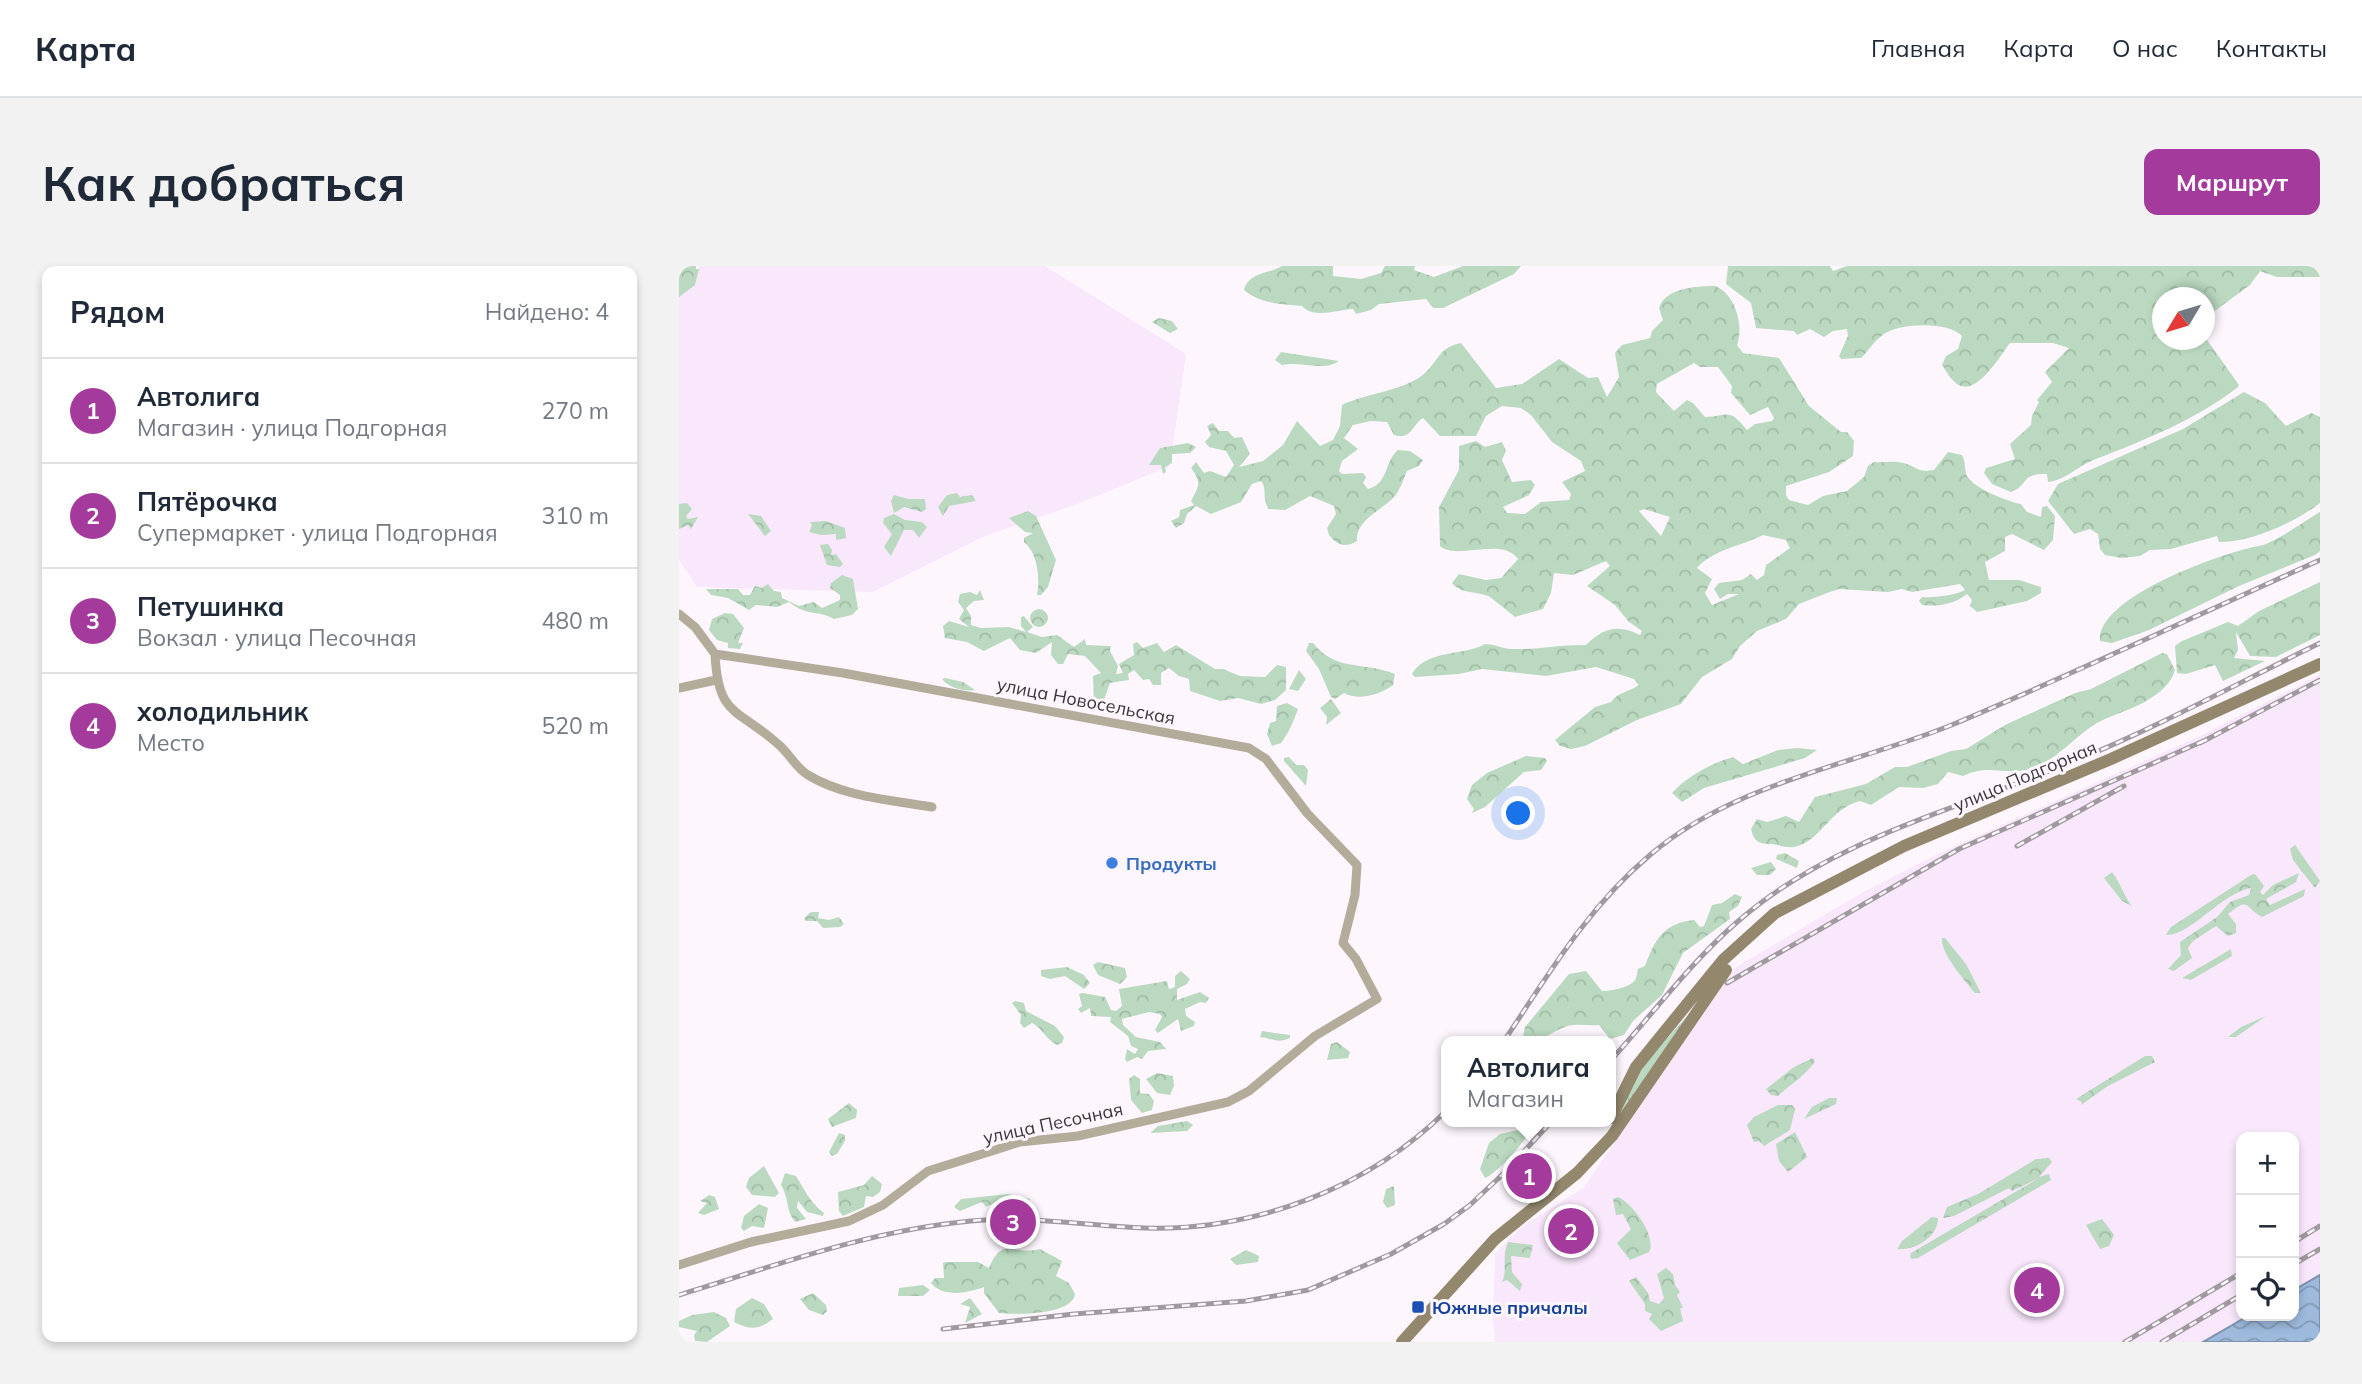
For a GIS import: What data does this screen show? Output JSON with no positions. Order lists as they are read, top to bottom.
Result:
{
  "streets": {
    "main road": ["улица Подгорная"],
    "street": ["улица Новосельская", "улица Песочная"]
  },
  "crossings": [
    ["улица Новосельская", "улица Песочная"]
  ],
  "places": {
    "other": ["Продукты"],
    "transit": ["Южные причалы"]
  },
  "north": "bottom left",
  "page": {
    "header": "Карта",
    "nav": [
      "Главная",
      "Карта",
      "О нас",
      "Контакты"
    ],
    "buttons": "Маршрут",
    "title": "Как добраться",
    "heading": ["Рядом", "Найдено: 4"],
    "list": [
      {
        "mark": "1",
        "name": "Автолига",
        "note": "Магазин · улица Подгорная",
        "value": "270 m"
      },
      {
        "mark": "2",
        "name": "Пятёрочка",
        "note": "Супермаркет · улица Подгорная",
        "value": "310 m"
      },
      {
        "mark": "3",
        "name": "Петушинка",
        "note": "Вокзал · улица Песочная",
        "value": "480 m"
      },
      {
        "mark": "4",
        "name": "холодильник",
        "note": "Место",
        "value": "520 m"
      }
    ],
    "popup": ["Автолига", "Магазин"],
    "map_buttons": ["+", "−"],
    "pins": [
      "1",
      "3",
      "2",
      "4"
    ]
  }
}
